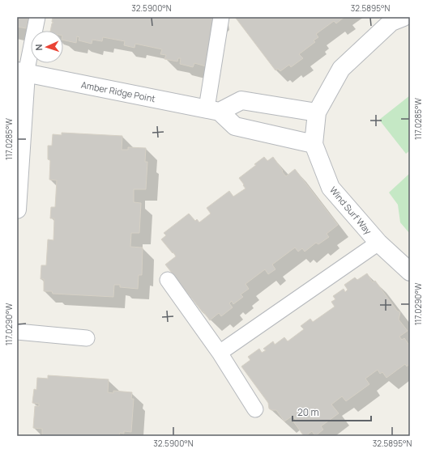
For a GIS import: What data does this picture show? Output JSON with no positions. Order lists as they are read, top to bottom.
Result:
{
  "streets": {
    "street": ["Amber Ridge Point", "Wind Surf Way"]
  },
  "scale_bar": "20 m",
  "north": "left",
  "coordinates": [
    "32.5900°N",
    "32.5895°N",
    "117.0285°W",
    "117.0290°W"
  ]
}
